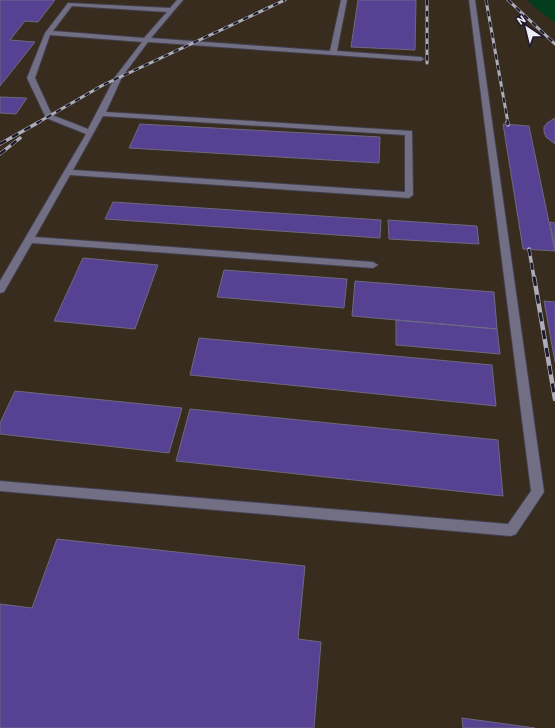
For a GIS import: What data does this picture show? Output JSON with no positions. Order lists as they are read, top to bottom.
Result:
{
  "north": "top left"
}
